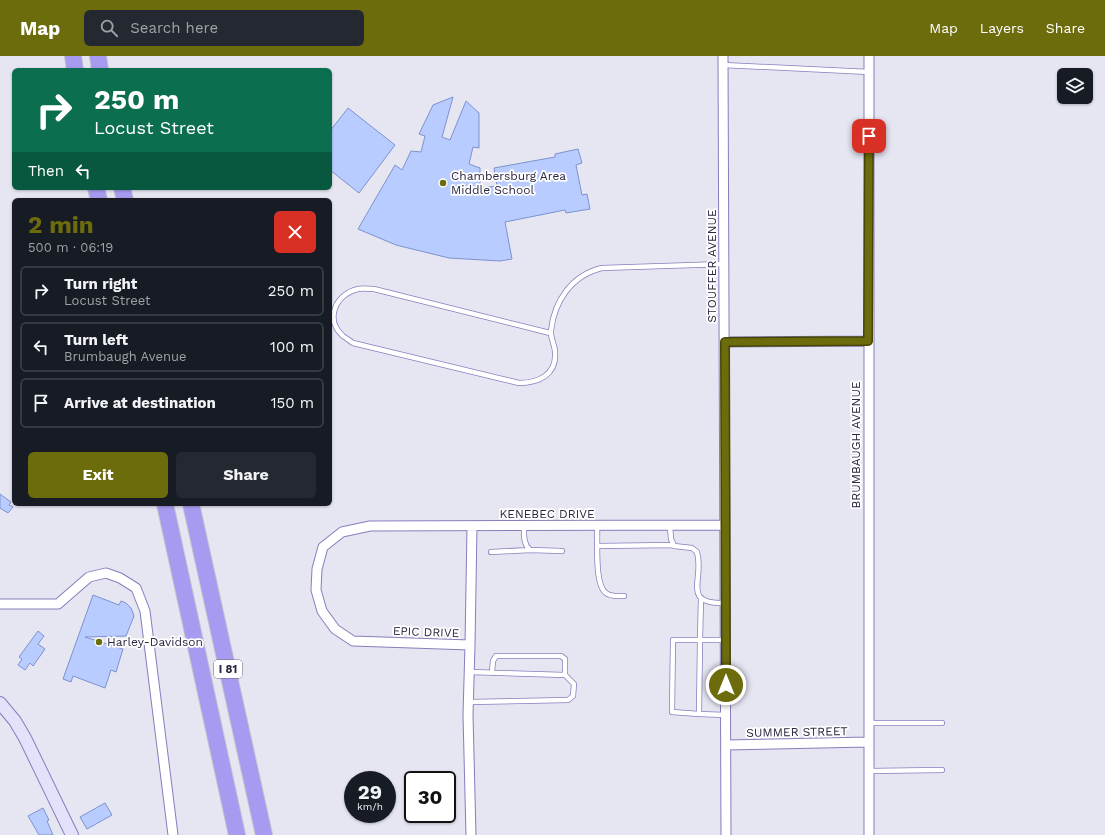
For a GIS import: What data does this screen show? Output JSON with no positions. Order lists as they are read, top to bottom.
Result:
{
  "streets": {
    "highway": ["I 81"],
    "street": [
      "STOUFFER AVENUE",
      "BRUMBAUGH AVENUE",
      "KENEBEC DRIVE",
      "EPIC DRIVE",
      "SUMMER STREET"
    ]
  },
  "crossings": [
    ["STOUFFER AVENUE", "KENEBEC DRIVE"],
    ["STOUFFER AVENUE", "SUMMER STREET"],
    ["BRUMBAUGH AVENUE", "SUMMER STREET"],
    ["KENEBEC DRIVE", "EPIC DRIVE"]
  ],
  "places": ["Chambersburg Area Middle School", "Harley-Davidson"],
  "page": {
    "header": "Map",
    "search": "Search here",
    "nav": ["Map", "Layers", "Share"],
    "turn": ["250 m", "Locust Street"],
    "then": "Then",
    "heading": ["2 min", "500 m · 06:19"],
    "list": [
      {
        "name": "Turn right",
        "note": "Locust Street",
        "value": "250 m"
      },
      {
        "name": "Turn left",
        "note": "Brumbaugh Avenue",
        "value": "100 m"
      },
      {
        "name": "Arrive at destination",
        "value": "150 m"
      }
    ],
    "buttons": ["Exit", "Share"],
    "speed": "29 km/h",
    "limit": "30"
  }
}
